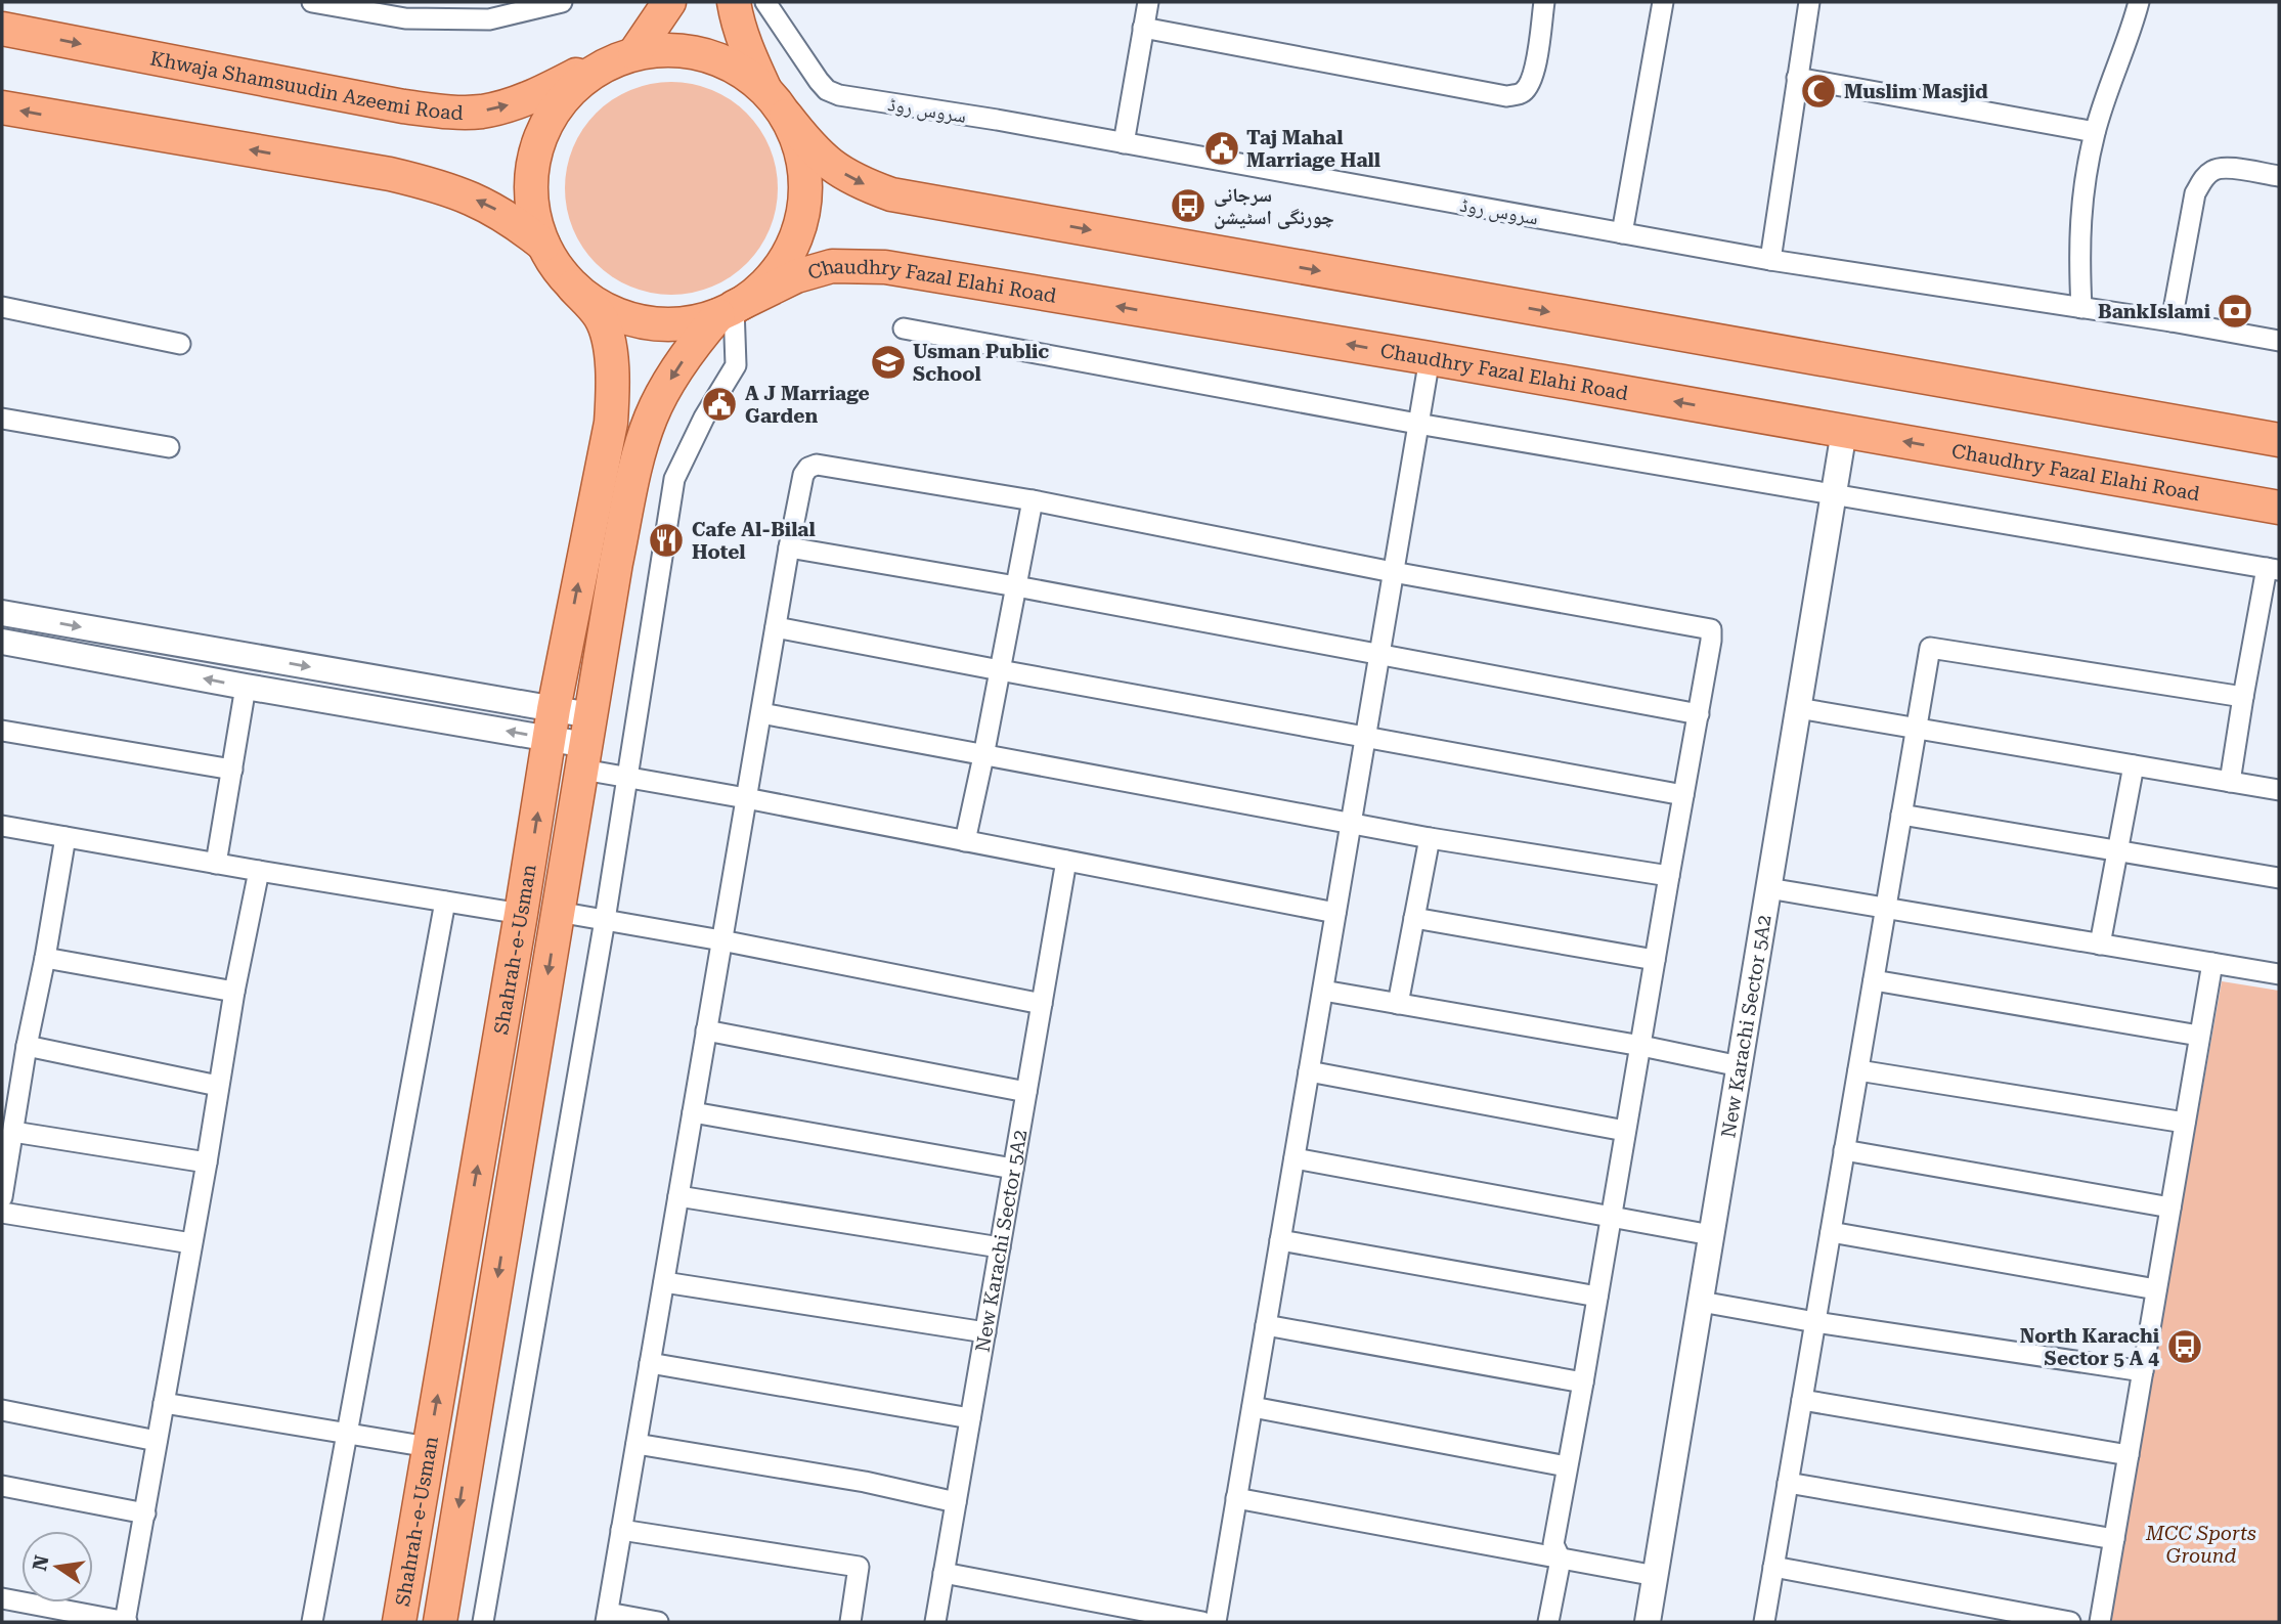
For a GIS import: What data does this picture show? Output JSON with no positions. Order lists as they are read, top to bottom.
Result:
{
  "streets": {
    "main road": ["Khwaja Shamsuudin Azeemi Road", "Chaudhry Fazal Elahi Road", "Shahrah-e-Usman"],
    "street": ["سروس روڈ", "New Karachi Sector 5A2"]
  },
  "crossings": [
    ["Chaudhry Fazal Elahi Road", "Shahrah-e-Usman"],
    ["Chaudhry Fazal Elahi Road", "New Karachi Sector 5A2"]
  ],
  "parks": ["MCC Sports Ground"],
  "places": {
    "mosque": ["Muslim Masjid"],
    "public building": ["Taj Mahal Marriage Hall", "A J Marriage Garden"],
    "bus stop": ["سرجانی چورنگی اسٹیشن", "North Karachi Sector 5 A 4"],
    "bank": ["BankIslami"],
    "school or university": ["Usman Public School"],
    "restaurant": ["Cafe Al-Bilal Hotel"]
  },
  "north": "left"
}
